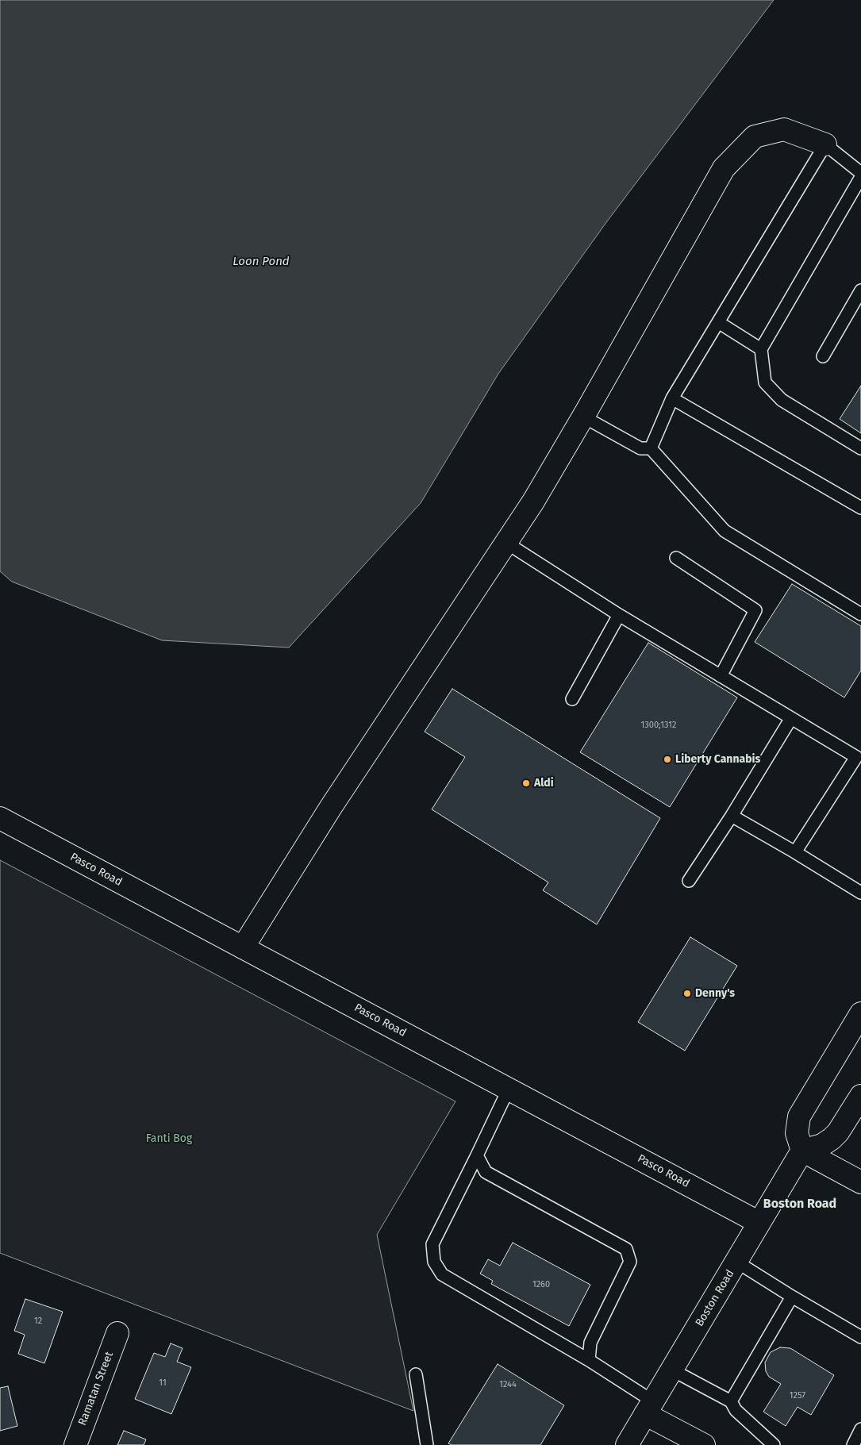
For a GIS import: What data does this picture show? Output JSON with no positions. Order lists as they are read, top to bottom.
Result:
{
  "streets": {
    "main road": ["Pasco Road", "Boston Road", "Ramatan Street"]
  },
  "crossings": [
    ["Pasco Road", "Boston Road"]
  ],
  "districts": ["Boston Road"],
  "water": ["Loon Pond"],
  "parks": ["Fanti Bog"],
  "places": ["Liberty Cannabis", "Aldi", "Denny's"],
  "house_numbers": [
    "1300;1312",
    "1260",
    "12",
    "11",
    "1244",
    "1257"
  ]
}
